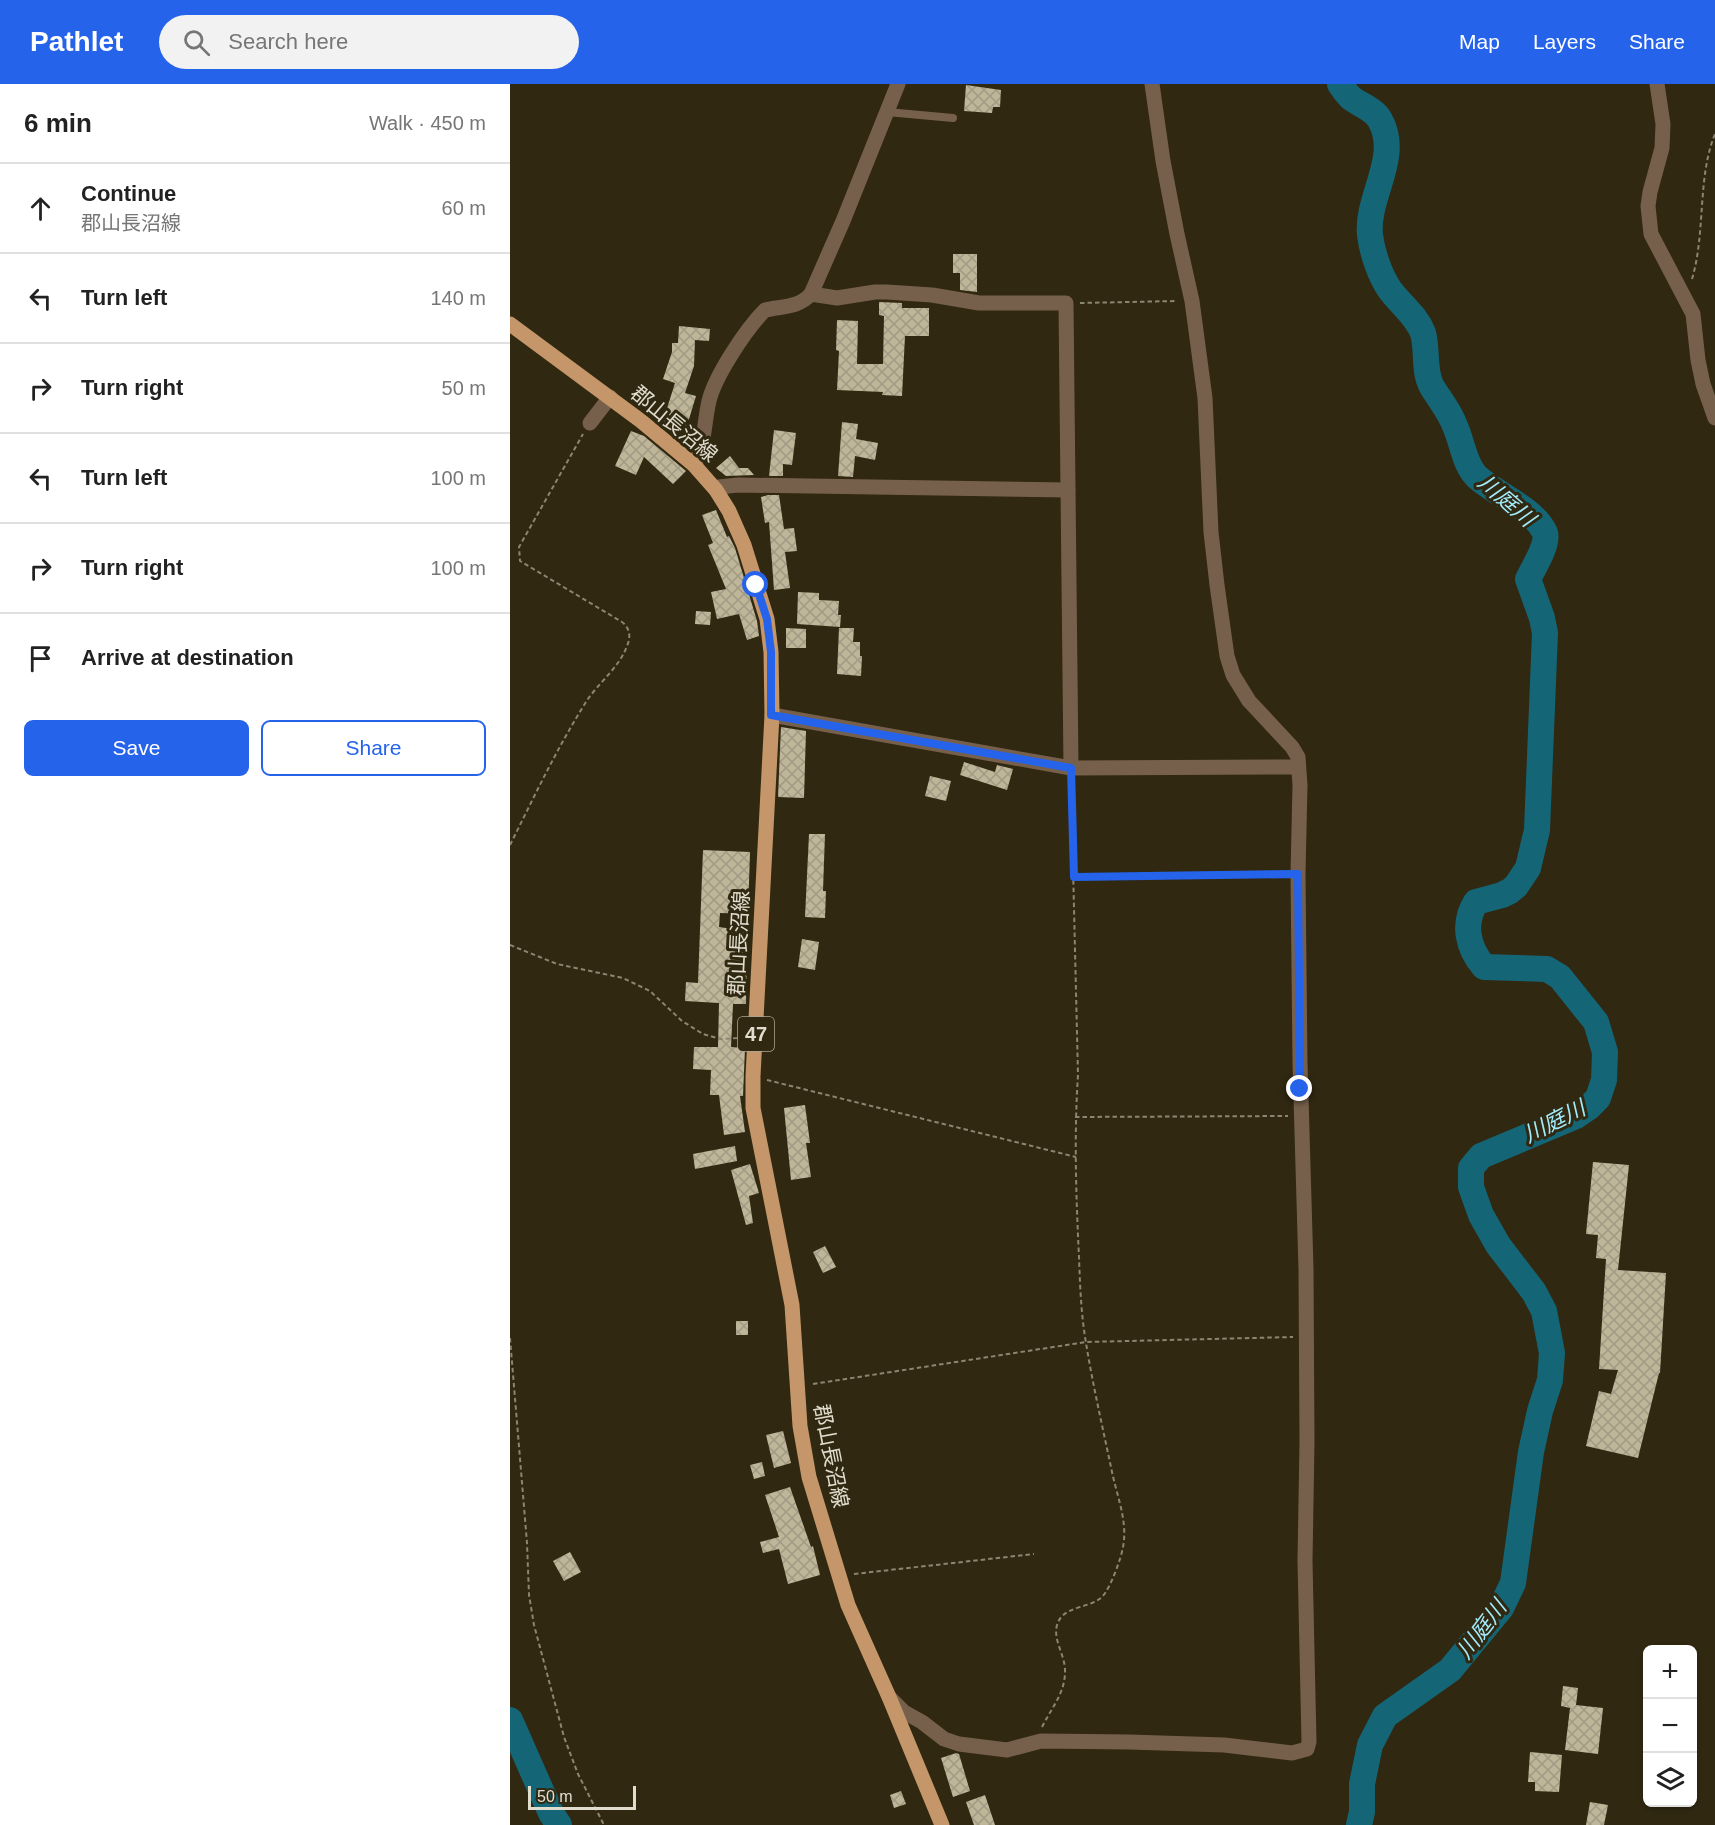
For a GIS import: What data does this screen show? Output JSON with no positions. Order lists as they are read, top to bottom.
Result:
{
  "streets": {
    "main road": ["郡山長沼線", "47"]
  },
  "water": ["川庭川"],
  "scale_bar": "50 m",
  "page": {
    "header": "Pathlet",
    "search": "Search here",
    "nav": ["Map", "Layers", "Share"],
    "heading": ["6 min", "Walk · 450 m"],
    "list": [
      ["Continue", "郡山長沼線", "60 m"],
      ["Turn left", "140 m"],
      ["Turn right", "50 m"],
      ["Turn left", "100 m"],
      ["Turn right", "100 m"],
      "Arrive at destination"
    ],
    "buttons": ["Save", "Share"],
    "map_buttons": ["+", "−"],
    "scale": "50 m"
  }
}
